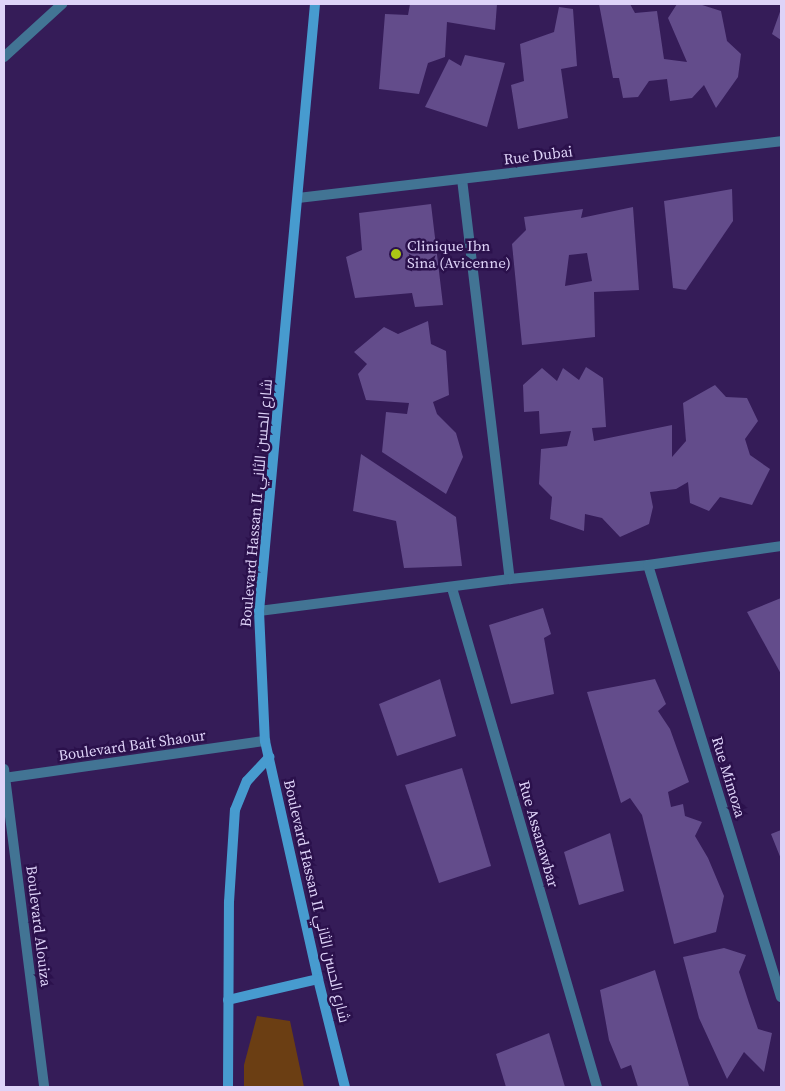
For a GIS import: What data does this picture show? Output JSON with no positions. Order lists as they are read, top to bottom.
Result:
{
  "streets": {
    "main road": ["Boulevard Hassan II شارع الحسن الثاني"],
    "street": [
      "Rue Dubai",
      "Boulevard Bait Shaour",
      "Rue Mimoza",
      "Rue Assanawbar",
      "Boulevard Alouiza"
    ]
  },
  "crossings": [
    ["Rue Dubai", "Boulevard Hassan II شارع الحسن الثاني"],
    ["Boulevard Hassan II شارع الحسن الثاني", "Boulevard Bait Shaour"],
    ["Boulevard Bait Shaour", "Boulevard Alouiza"]
  ],
  "places": ["Clinique Ibn Sina (Avicenne)"]
}
